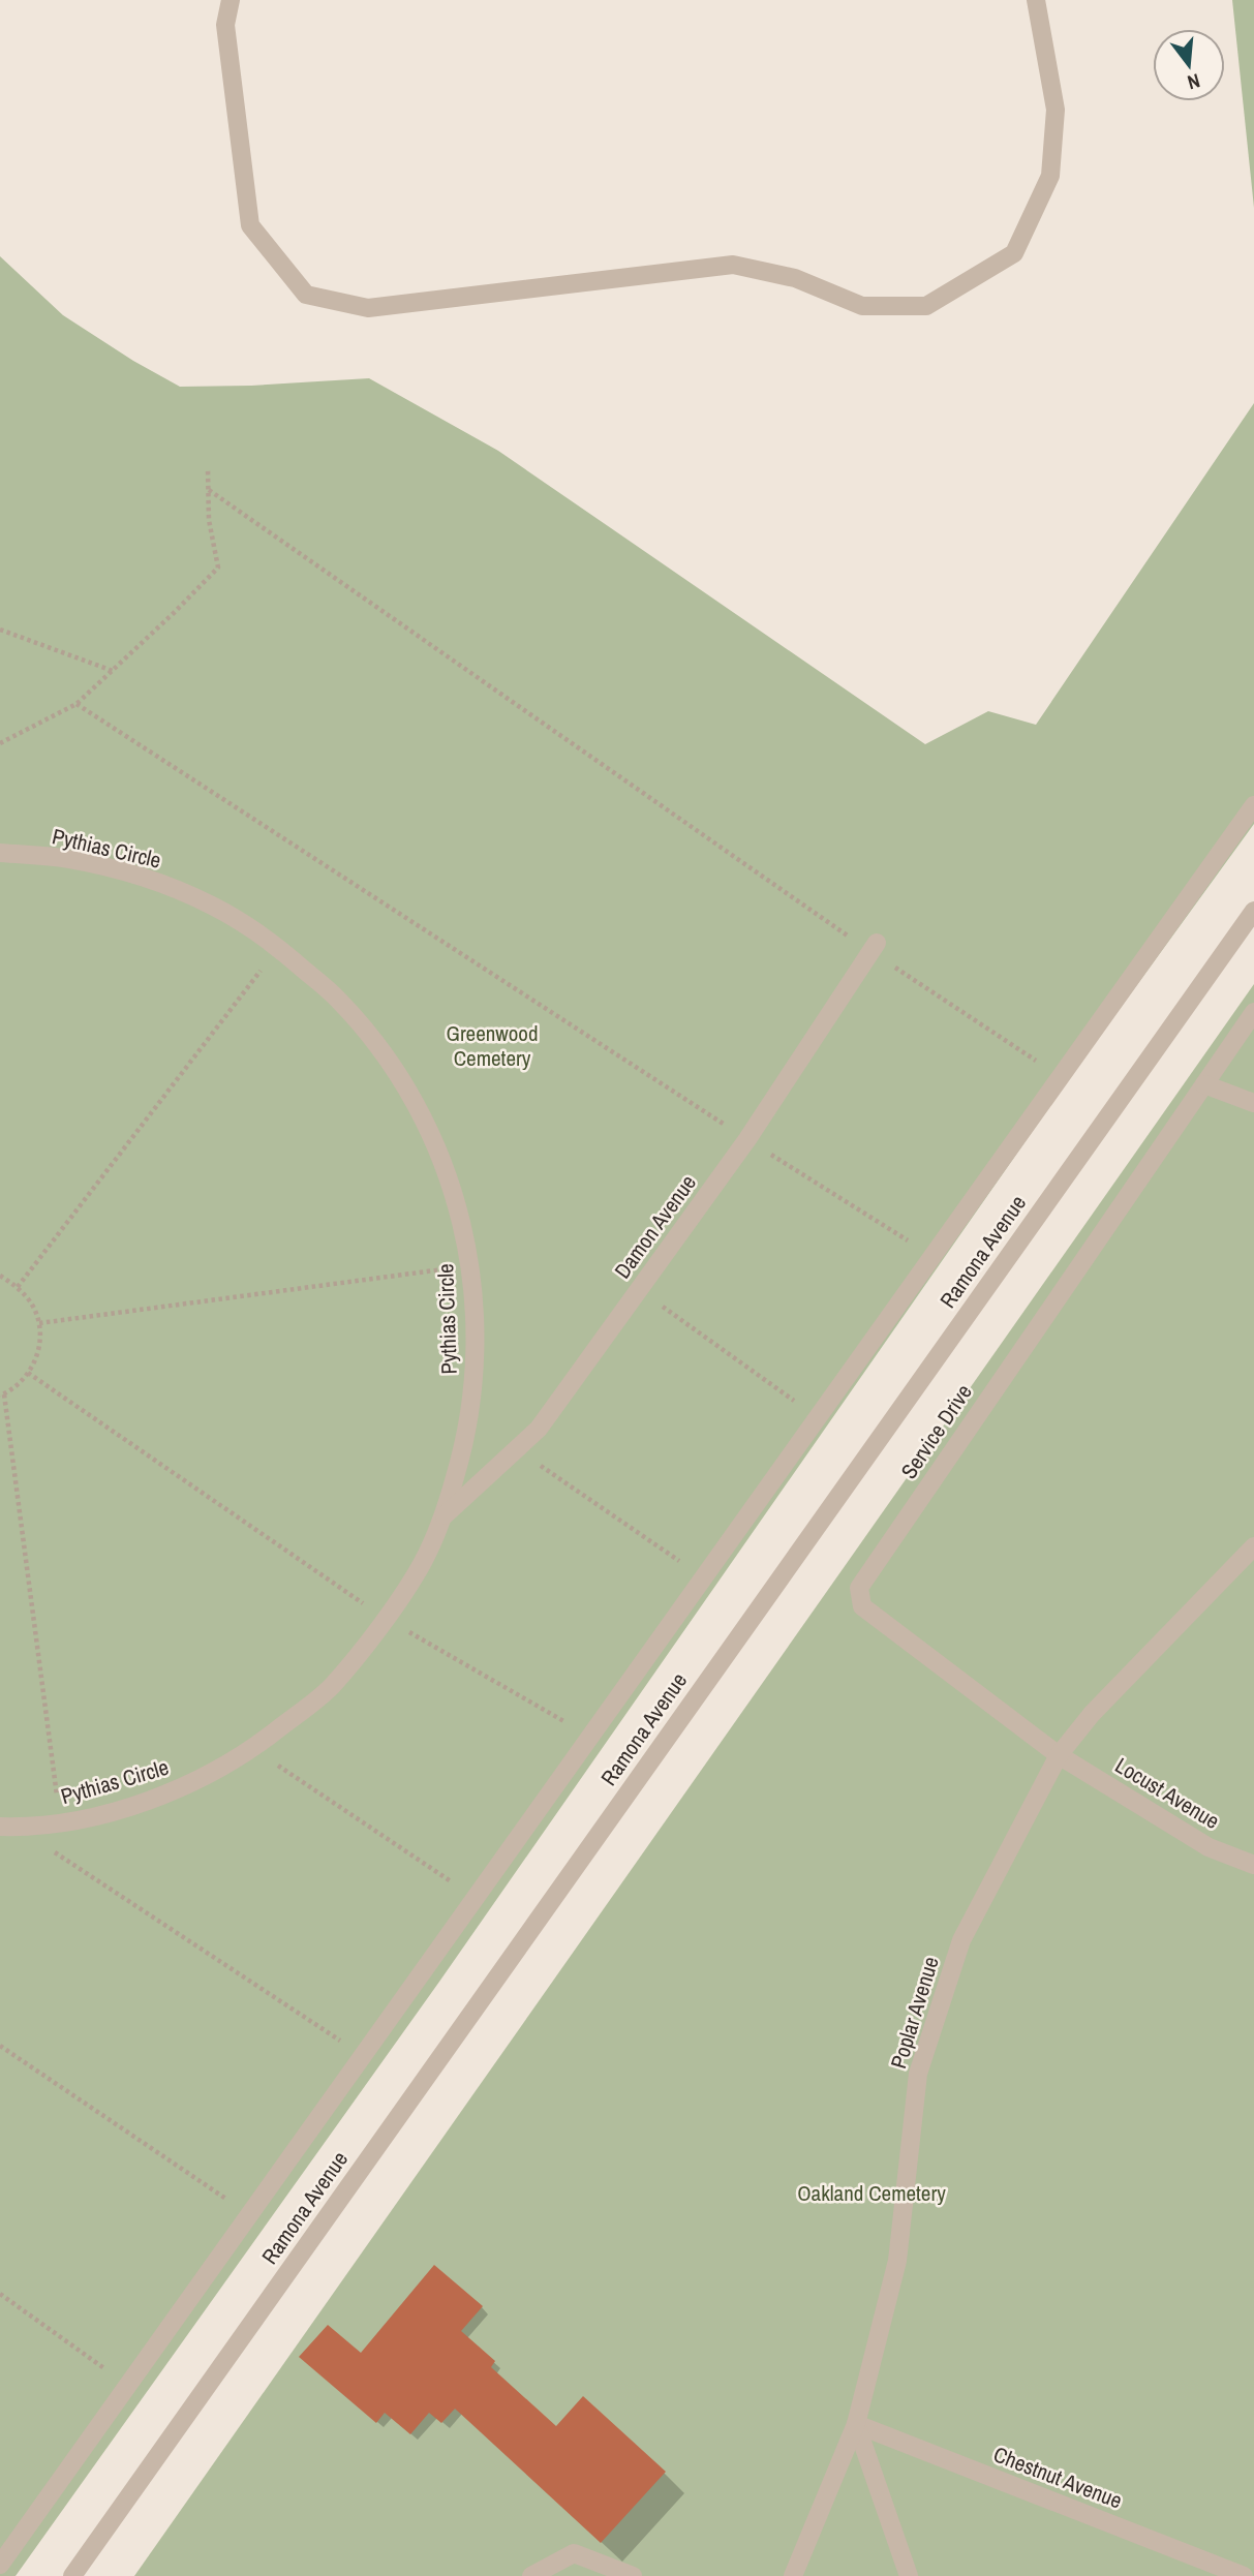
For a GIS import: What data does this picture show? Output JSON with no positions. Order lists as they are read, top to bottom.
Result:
{
  "streets": {
    "street": [
      "Pythias Circle",
      "Damon Avenue",
      "Ramona Avenue",
      "Service Drive",
      "Locust Avenue",
      "Poplar Avenue",
      "Chestnut Avenue"
    ]
  },
  "crossings": [
    ["Pythias Circle", "Damon Avenue"],
    ["Service Drive", "Locust Avenue"],
    ["Service Drive", "Poplar Avenue"],
    ["Locust Avenue", "Poplar Avenue"],
    ["Poplar Avenue", "Chestnut Avenue"]
  ],
  "parks": ["Greenwood Cemetery", "Oakland Cemetery"],
  "north": "bottom"
}
